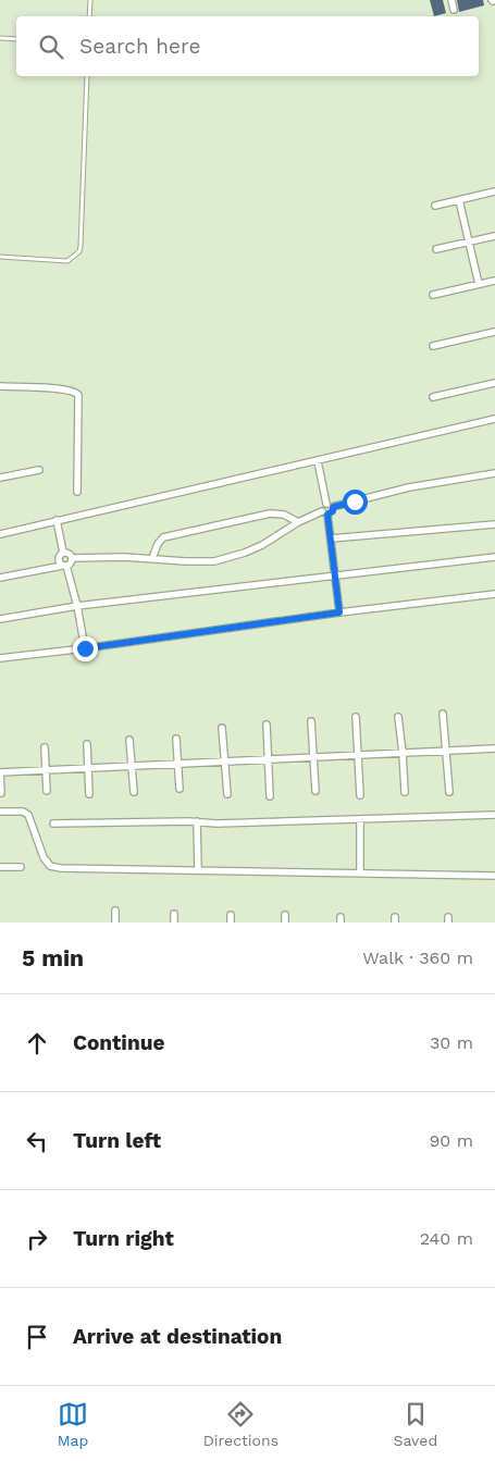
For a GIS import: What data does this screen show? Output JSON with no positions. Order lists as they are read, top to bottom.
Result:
{
  "page": {
    "search": "Search here",
    "heading": ["5 min", "Walk · 360 m"],
    "list": [
      ["Continue", "30 m"],
      ["Turn left", "90 m"],
      ["Turn right", "240 m"],
      "Arrive at destination"
    ],
    "nav": ["Map", "Directions", "Saved"]
  }
}
